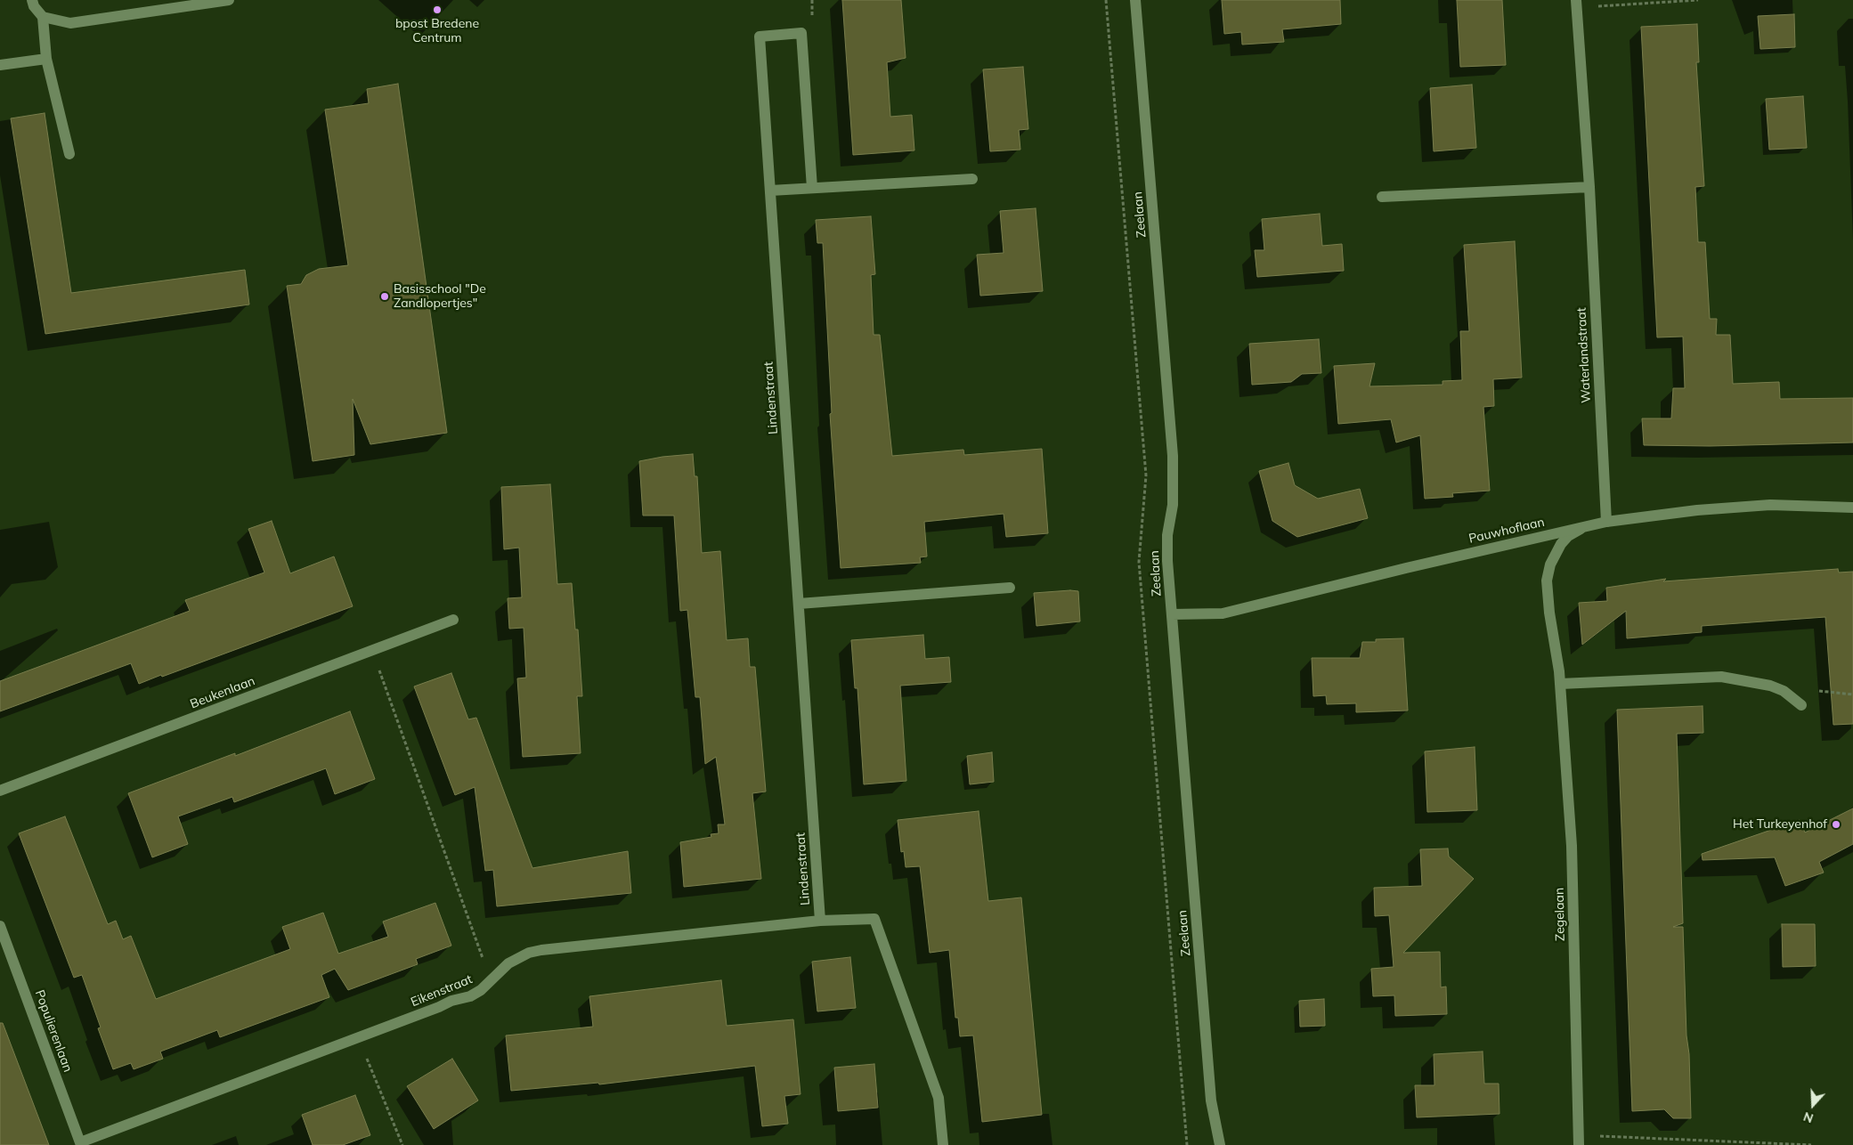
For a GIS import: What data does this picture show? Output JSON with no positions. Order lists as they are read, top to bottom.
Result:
{
  "streets": {
    "street": [
      "Zeelaan",
      "Waterlandstraat",
      "Lindenstraat",
      "Pauwhoflaan",
      "Beukenlaan",
      "Zegelaan",
      "Eikenstraat",
      "Populierenlaan"
    ]
  },
  "crossings": [
    ["Zeelaan", "Pauwhoflaan"],
    ["Waterlandstraat", "Pauwhoflaan"],
    ["Lindenstraat", "Eikenstraat"],
    ["Pauwhoflaan", "Zegelaan"],
    ["Eikenstraat", "Populierenlaan"]
  ],
  "places": ["bpost Bredene Centrum", "Basisschool \"De Zandlopertjes\"", "Het Turkeyenhof"],
  "north": "bottom"
}
